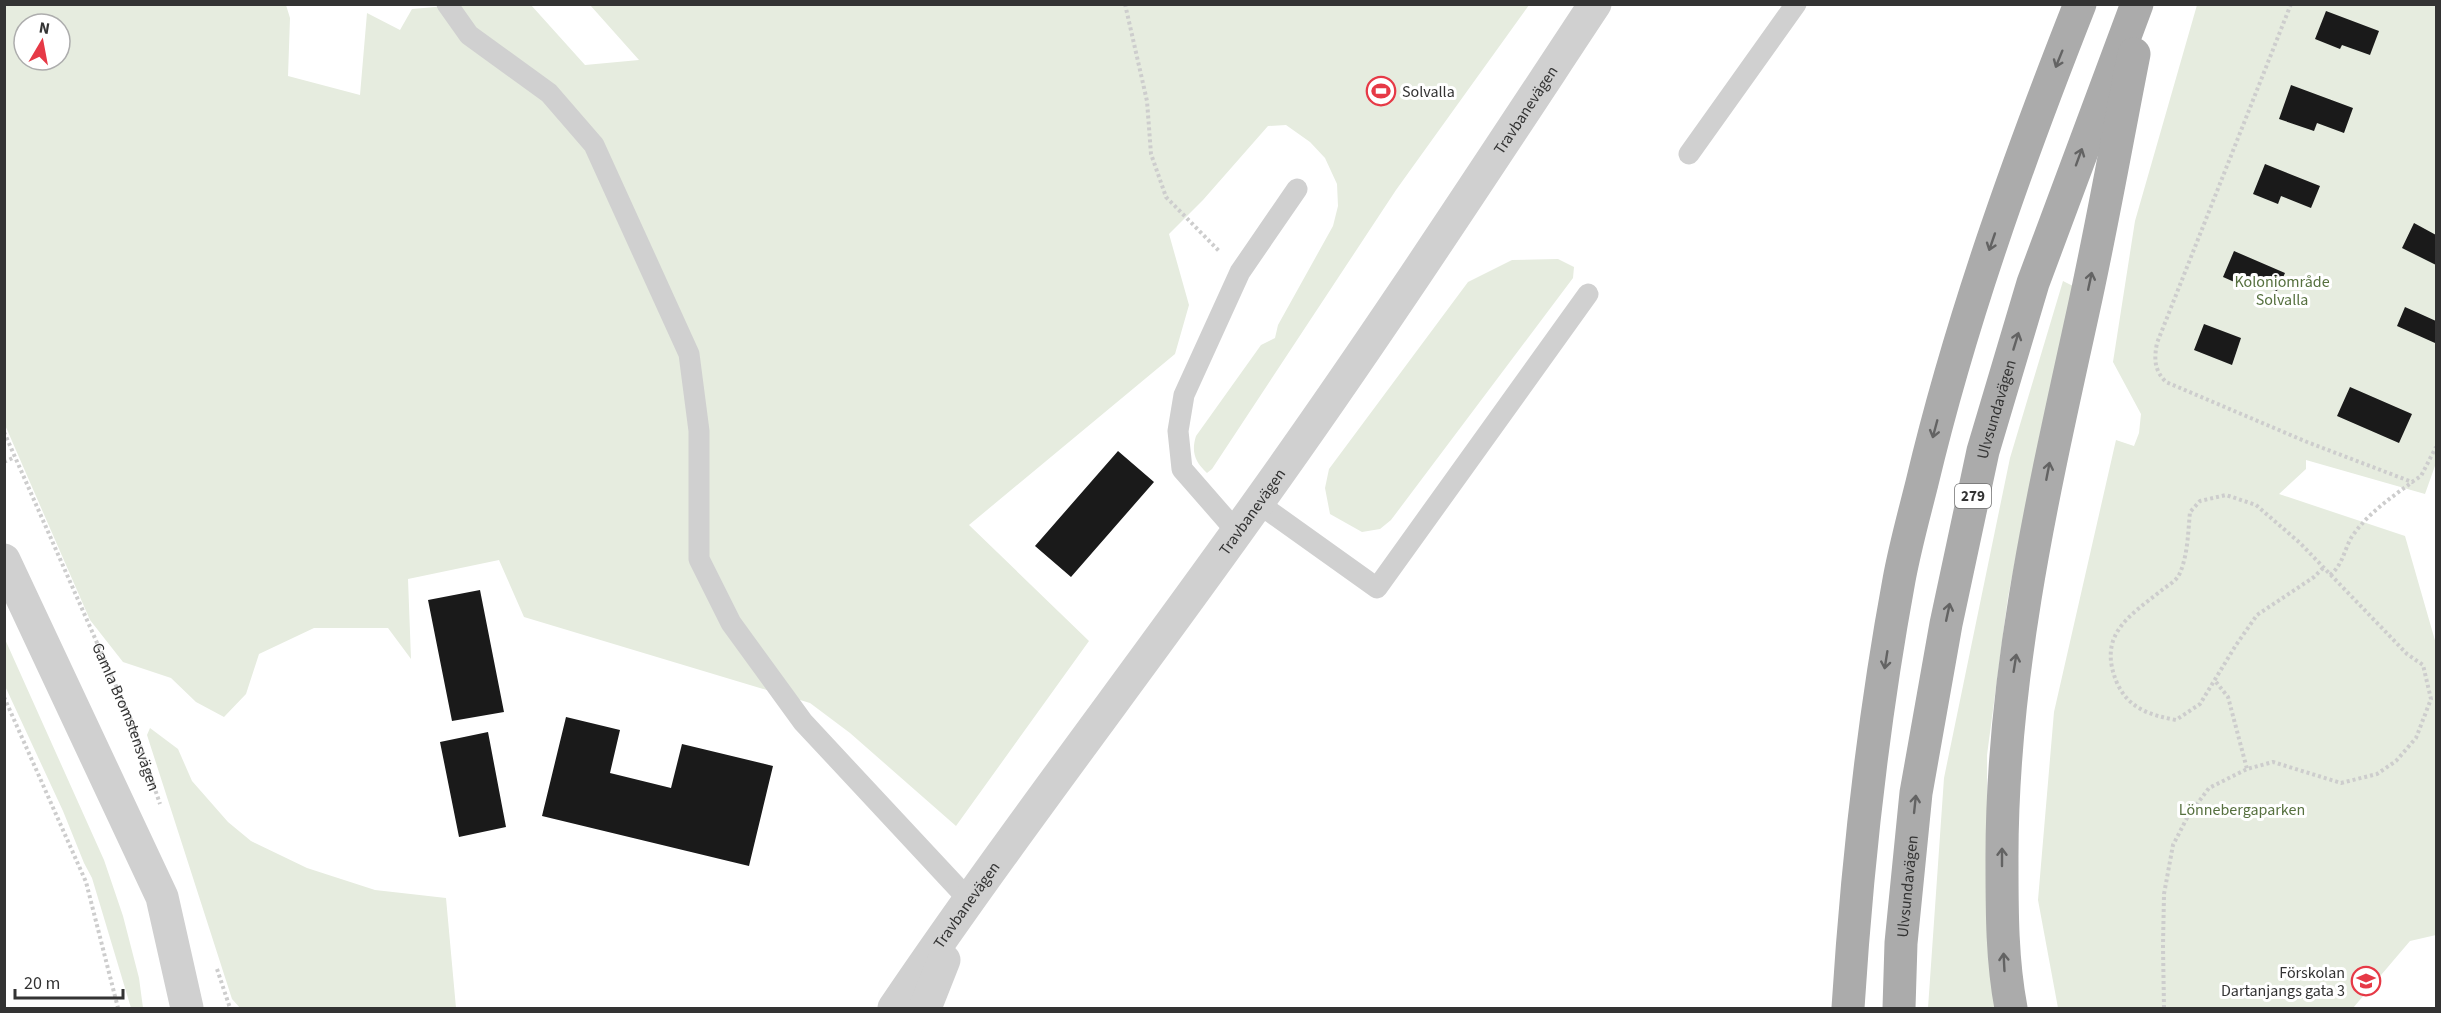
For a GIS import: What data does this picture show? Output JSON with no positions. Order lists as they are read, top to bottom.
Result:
{
  "streets": {
    "main road": ["Ulvsundavägen", "279"],
    "street": ["Travbanevägen"],
    "path": ["Gamla Bromstensvägen"]
  },
  "parks": ["Koloniområde Solvalla", "Lönnebergaparken"],
  "places": {
    "sports": ["Solvalla"],
    "school or university": ["Förskolan Dartanjangs gata 3"]
  },
  "scale_bar": "20 m",
  "north": "top"
}
